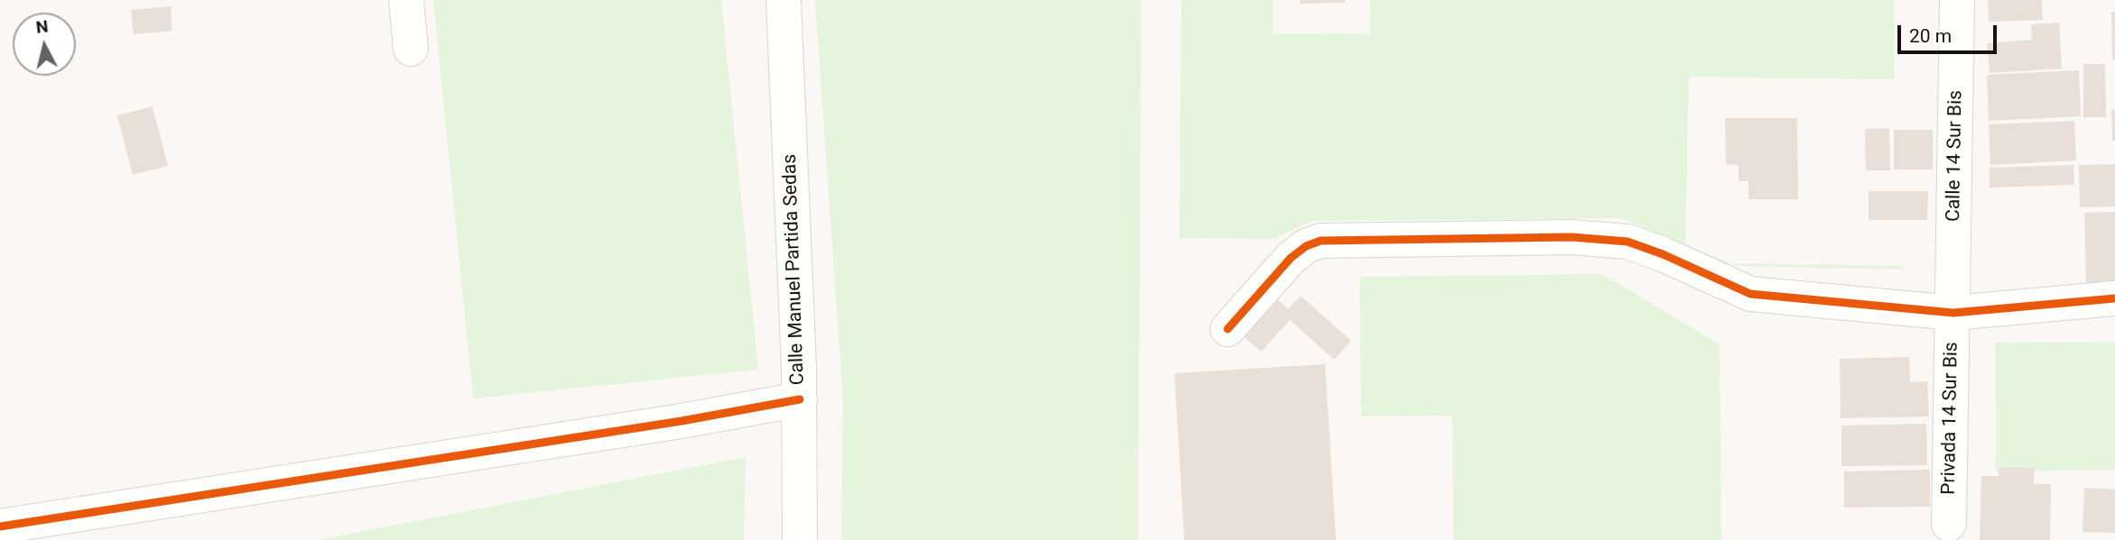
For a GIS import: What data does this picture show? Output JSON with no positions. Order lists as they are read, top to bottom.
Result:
{
  "streets": {
    "street": ["Calle 14 Sur Bis", "Calle Manuel Partida Sedas", "Privada 14 Sur Bis"]
  },
  "crossings": [
    ["Calle 14 Sur Bis", "Privada 14 Sur Bis"]
  ],
  "scale_bar": "20 m",
  "north": "top"
}
